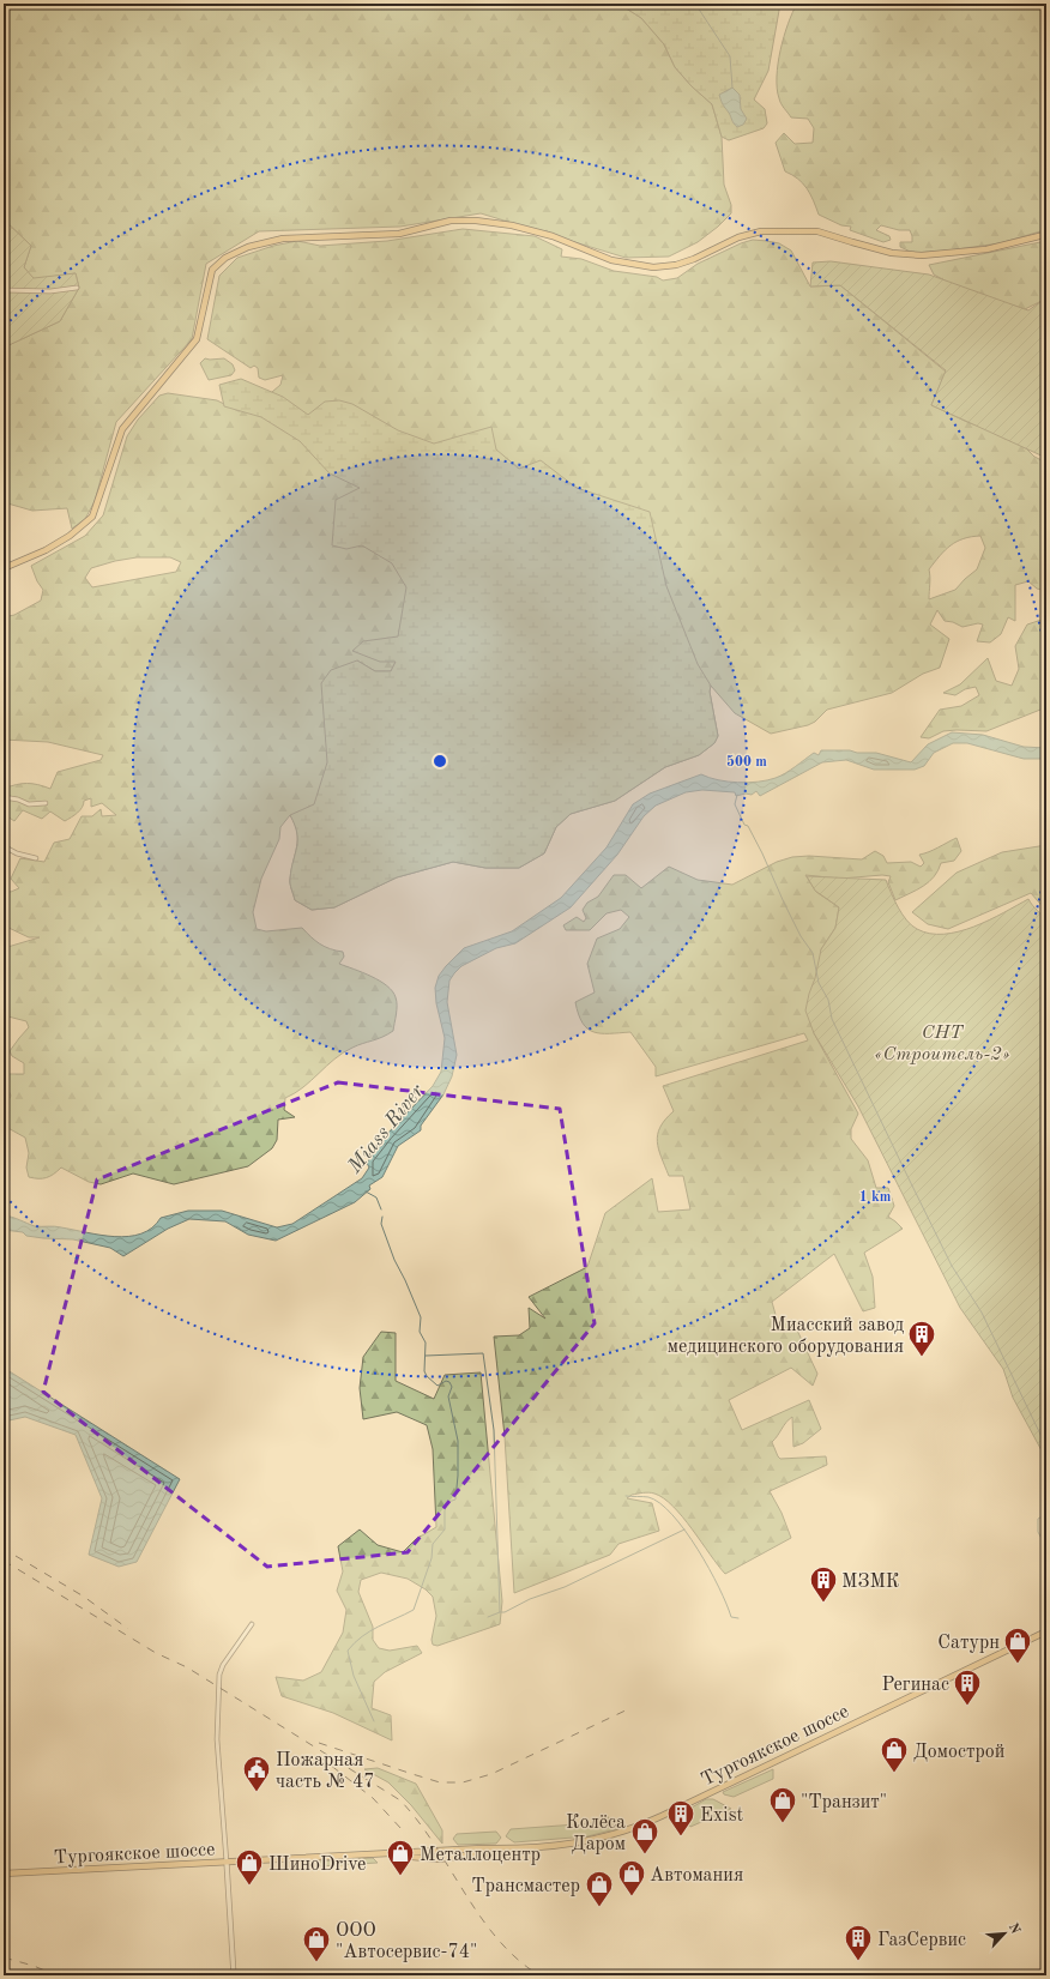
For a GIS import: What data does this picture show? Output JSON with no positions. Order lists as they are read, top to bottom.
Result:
{
  "streets": {
    "main road": ["Тургоякское шоссе"]
  },
  "water": ["Miass River"],
  "parks": ["СНТ «Строитель-2»"],
  "places": {
    "building": [
      "Миасский завод медицинского оборудования",
      "МЗМК",
      "Регинас",
      "Exist",
      "ГазСервис"
    ],
    "shop": [
      "Сатурн",
      "Домострой",
      "\"Транзит\"",
      "Колёса Даром",
      "Металлоцентр",
      "ШиноDrive",
      "Автомания",
      "Трансмастер",
      "ООО \"Автосервис-74\""
    ],
    "public building": ["Пожарная часть № 47"]
  },
  "north": "top right",
  "rings": ["500 m", "1 km"]
}
